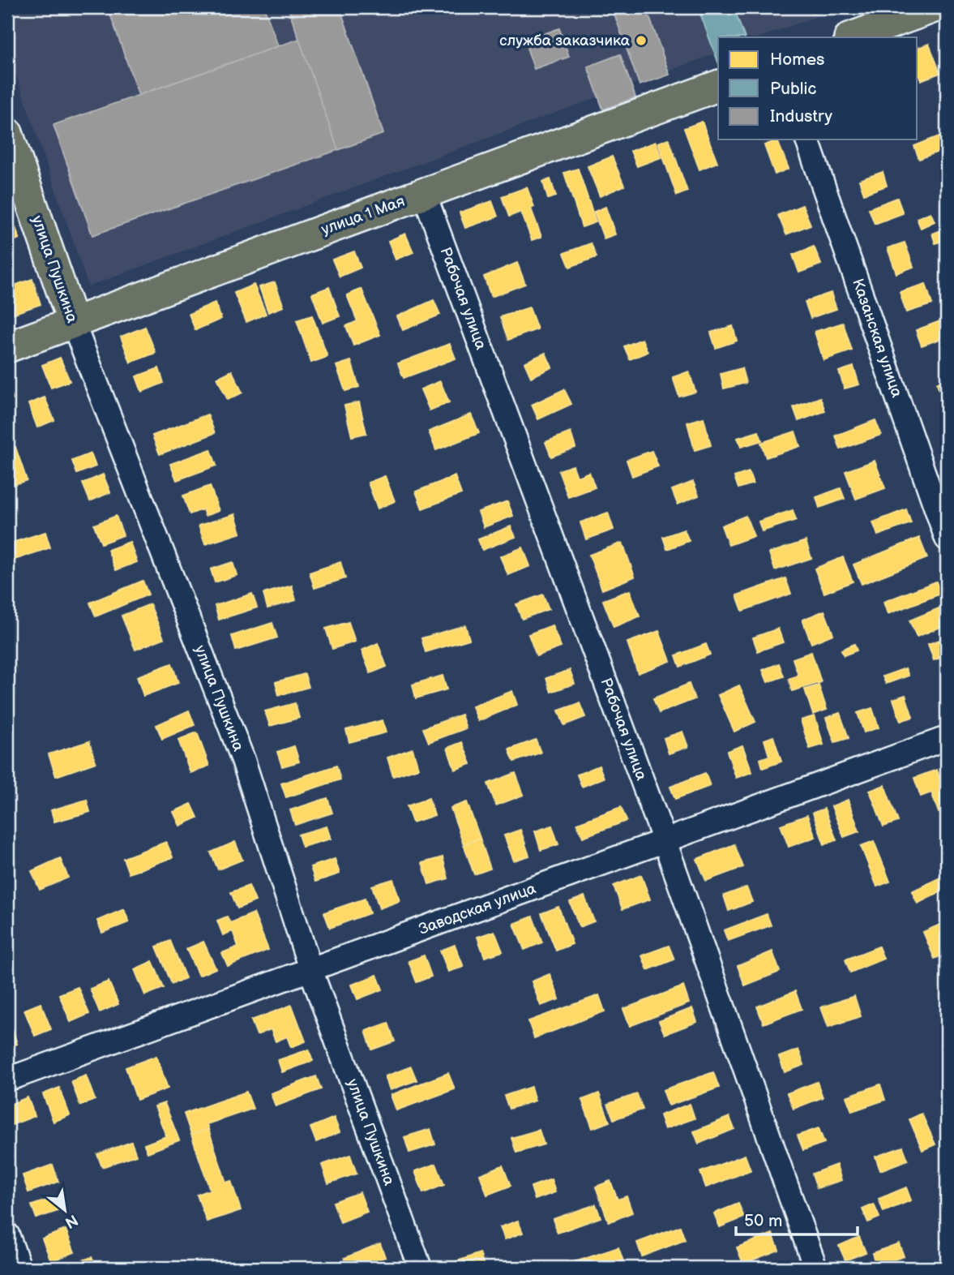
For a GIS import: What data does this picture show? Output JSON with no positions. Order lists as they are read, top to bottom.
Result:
{
  "streets": {
    "main road": ["улица 1 Мая", "улица Пушкина"],
    "street": ["Рабочая улица", "Казанская улица", "Заводская улица"]
  },
  "crossings": [
    ["улица 1 Мая", "улица Пушкина"],
    ["улица 1 Мая", "Рабочая улица"],
    ["улица Пушкина", "Заводская улица"],
    ["Рабочая улица", "Заводская улица"]
  ],
  "places": ["служба заказчика"],
  "legend": ["Homes", "Public", "Industry"],
  "scale_bar": "50 m",
  "north": "bottom right"
}
